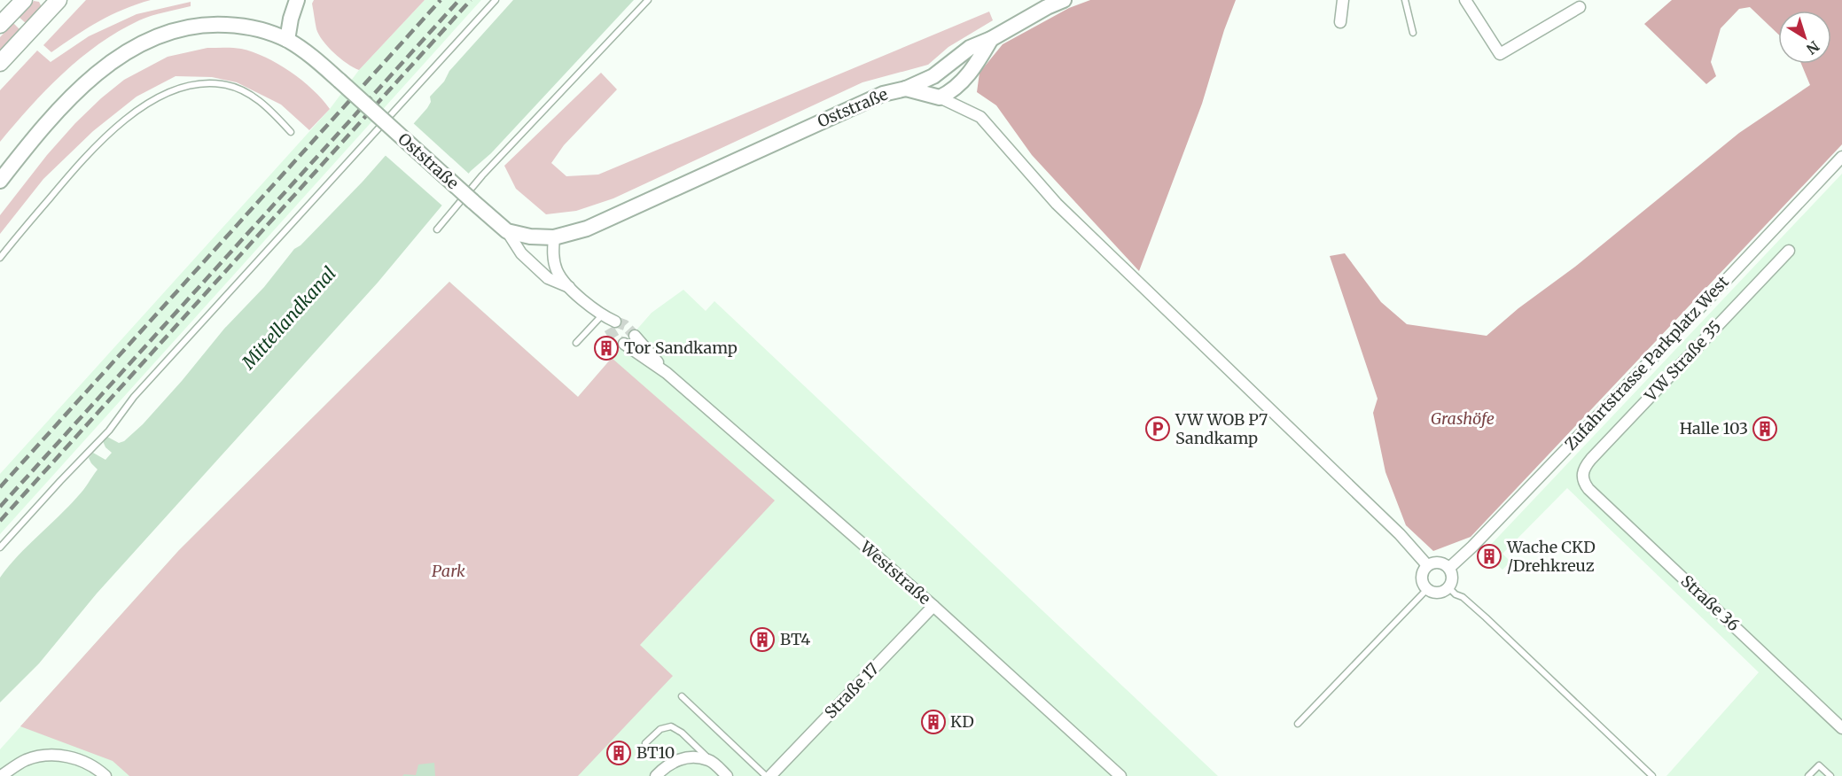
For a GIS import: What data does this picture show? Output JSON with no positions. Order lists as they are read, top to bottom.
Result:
{
  "streets": {
    "street": [
      "Oststraße",
      "VW Straße 35",
      "Zufahrtstrasse Parkplatz West",
      "Weststraße",
      "Straße 36",
      "Straße 17"
    ]
  },
  "crossings": [
    ["VW Straße 35", "Straße 36"],
    ["Weststraße", "Straße 17"]
  ],
  "water": ["Mittellandkanal"],
  "parks": ["Grashöfe", "Park"],
  "places": {
    "building": [
      "Tor Sandkamp",
      "Halle 103",
      "Wache CKD /Drehkreuz",
      "BT4",
      "KD",
      "BT10"
    ],
    "parking": ["VW WOB P7 Sandkamp"]
  },
  "north": "bottom right"
}
